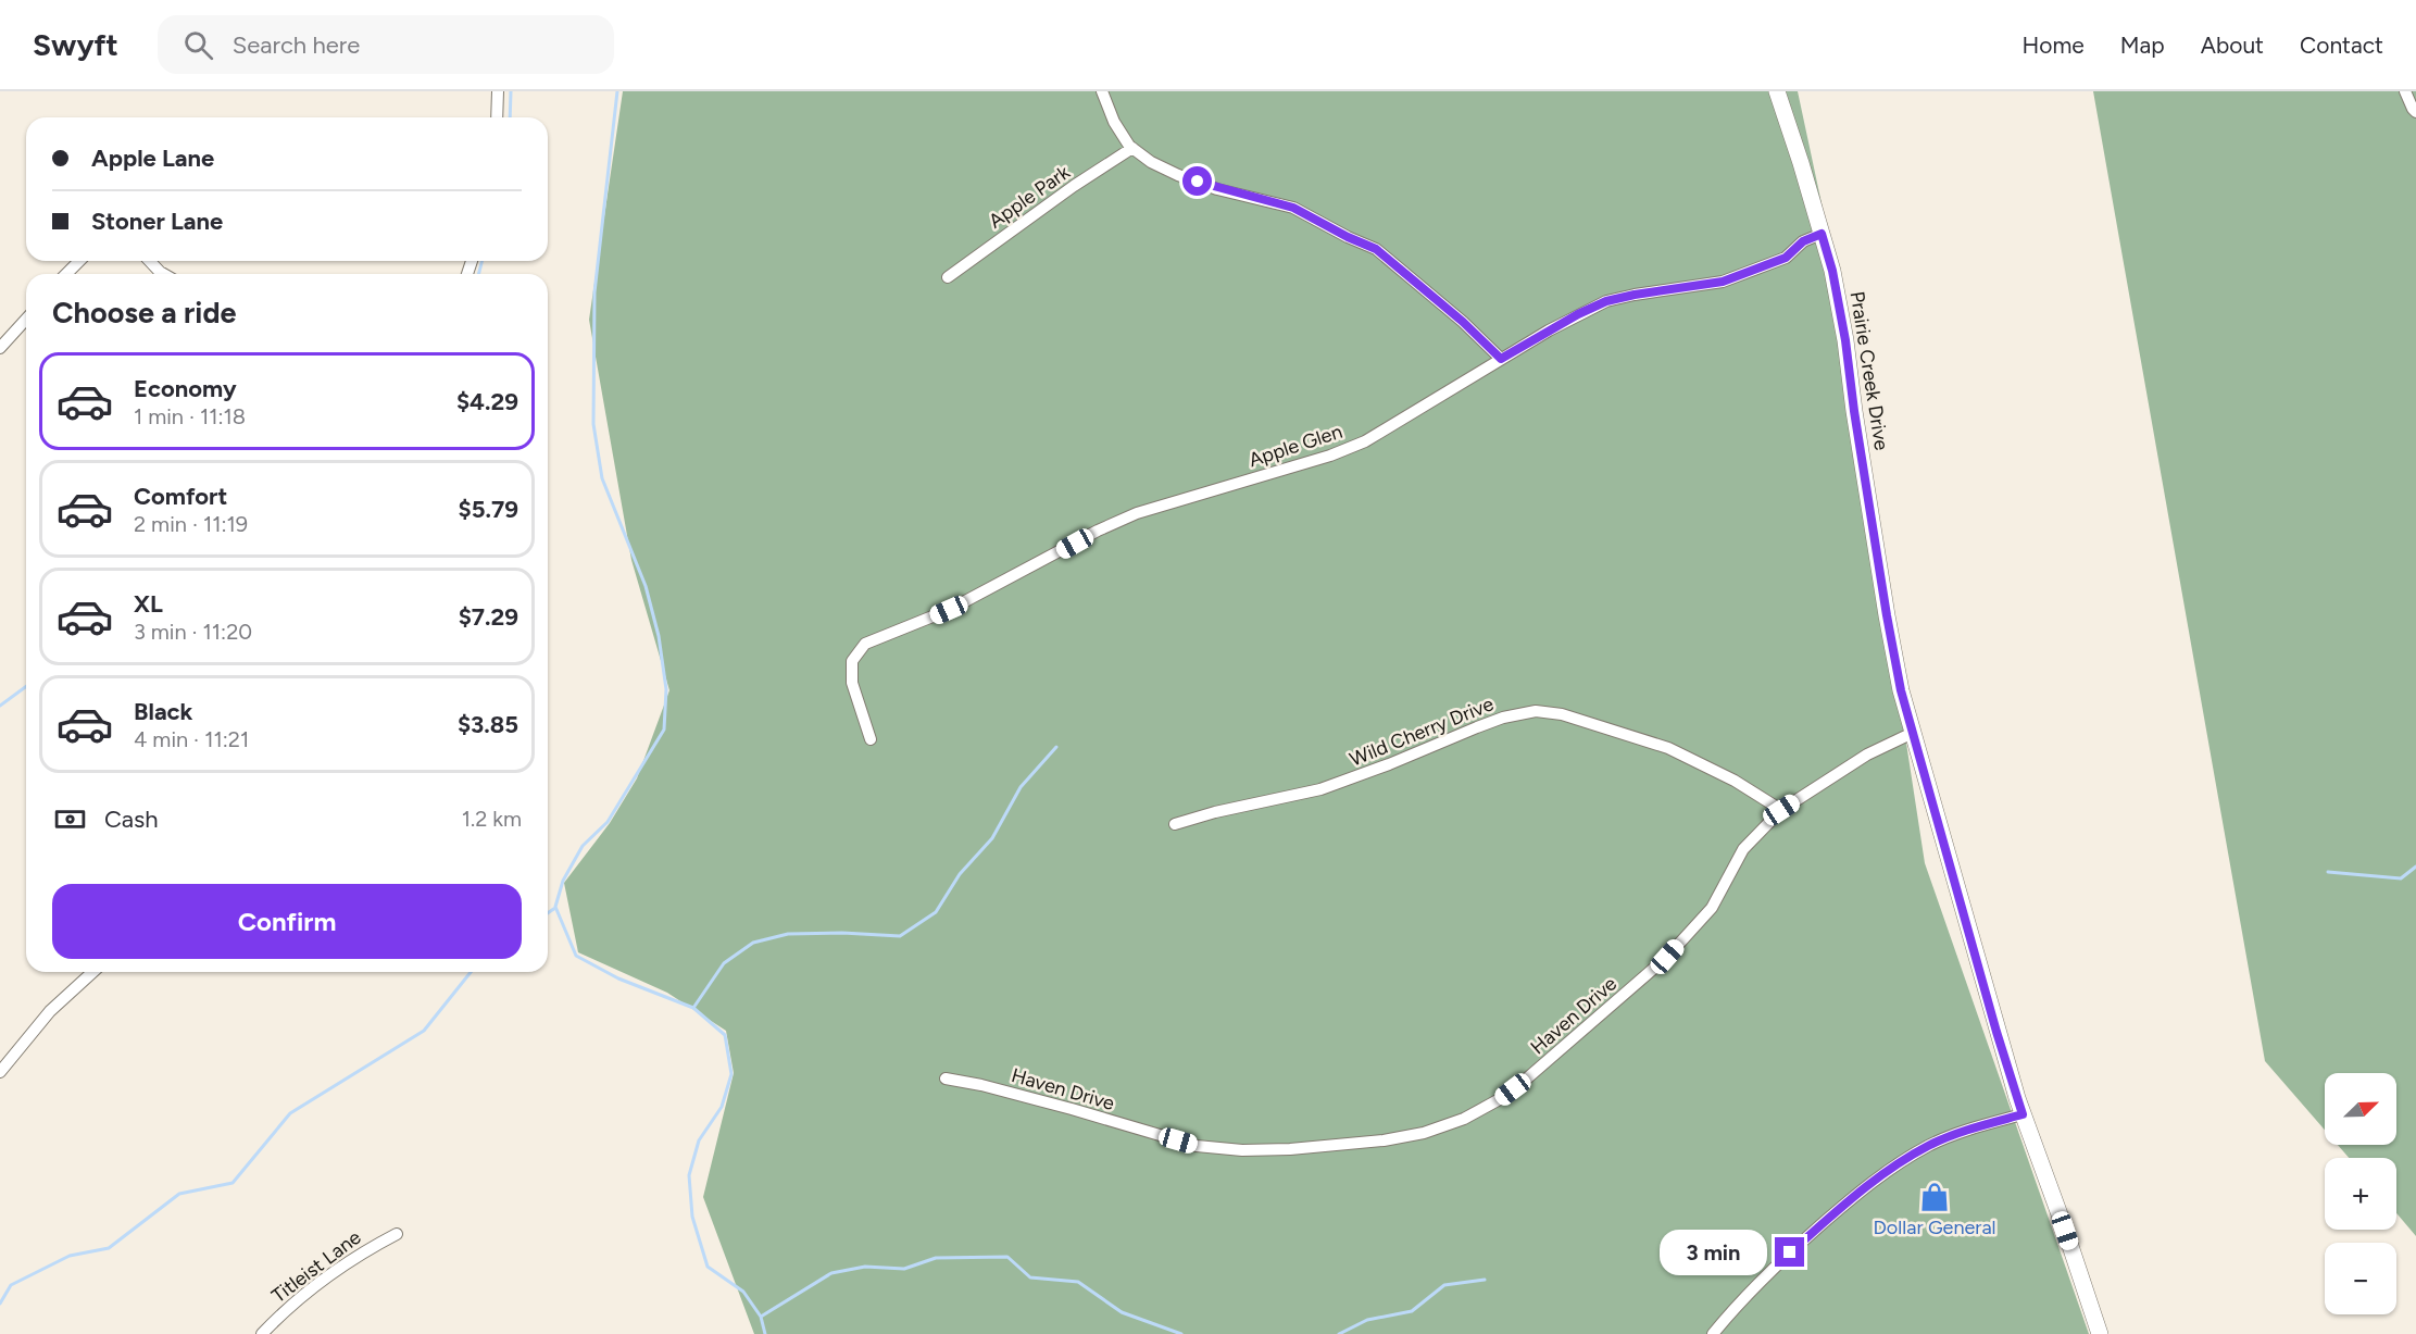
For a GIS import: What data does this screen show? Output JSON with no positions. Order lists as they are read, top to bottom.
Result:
{
  "streets": {
    "main road": ["Prairie Creek Drive"],
    "street": [
      "Apple Park",
      "Apple Glen",
      "Wild Cherry Drive",
      "Haven Drive",
      "Titleist Lane"
    ]
  },
  "crossings": [
    ["Prairie Creek Drive", "Apple Glen"],
    ["Prairie Creek Drive", "Haven Drive"],
    ["Wild Cherry Drive", "Haven Drive"]
  ],
  "places": {
    "shop": ["Dollar General"]
  },
  "north": "top right",
  "page": {
    "header": "Swyft",
    "search": "Search here",
    "nav": [
      "Home",
      "Map",
      "About",
      "Contact"
    ],
    "banner": ["Apple Lane", "Stoner Lane"],
    "heading": "Choose a ride",
    "list": [
      {
        "name": "Economy",
        "note": "1 min · 11:18",
        "value": "$4.29"
      },
      {
        "name": "Comfort",
        "note": "2 min · 11:19",
        "value": "$5.79"
      },
      {
        "name": "XL",
        "note": "3 min · 11:20",
        "value": "$7.29"
      },
      {
        "name": "Black",
        "note": "4 min · 11:21",
        "value": "$3.85"
      }
    ],
    "pay": ["Cash", "1.2 km"],
    "buttons": "Confirm",
    "map_buttons": ["+", "−"],
    "bubble": "3 min"
  }
}
